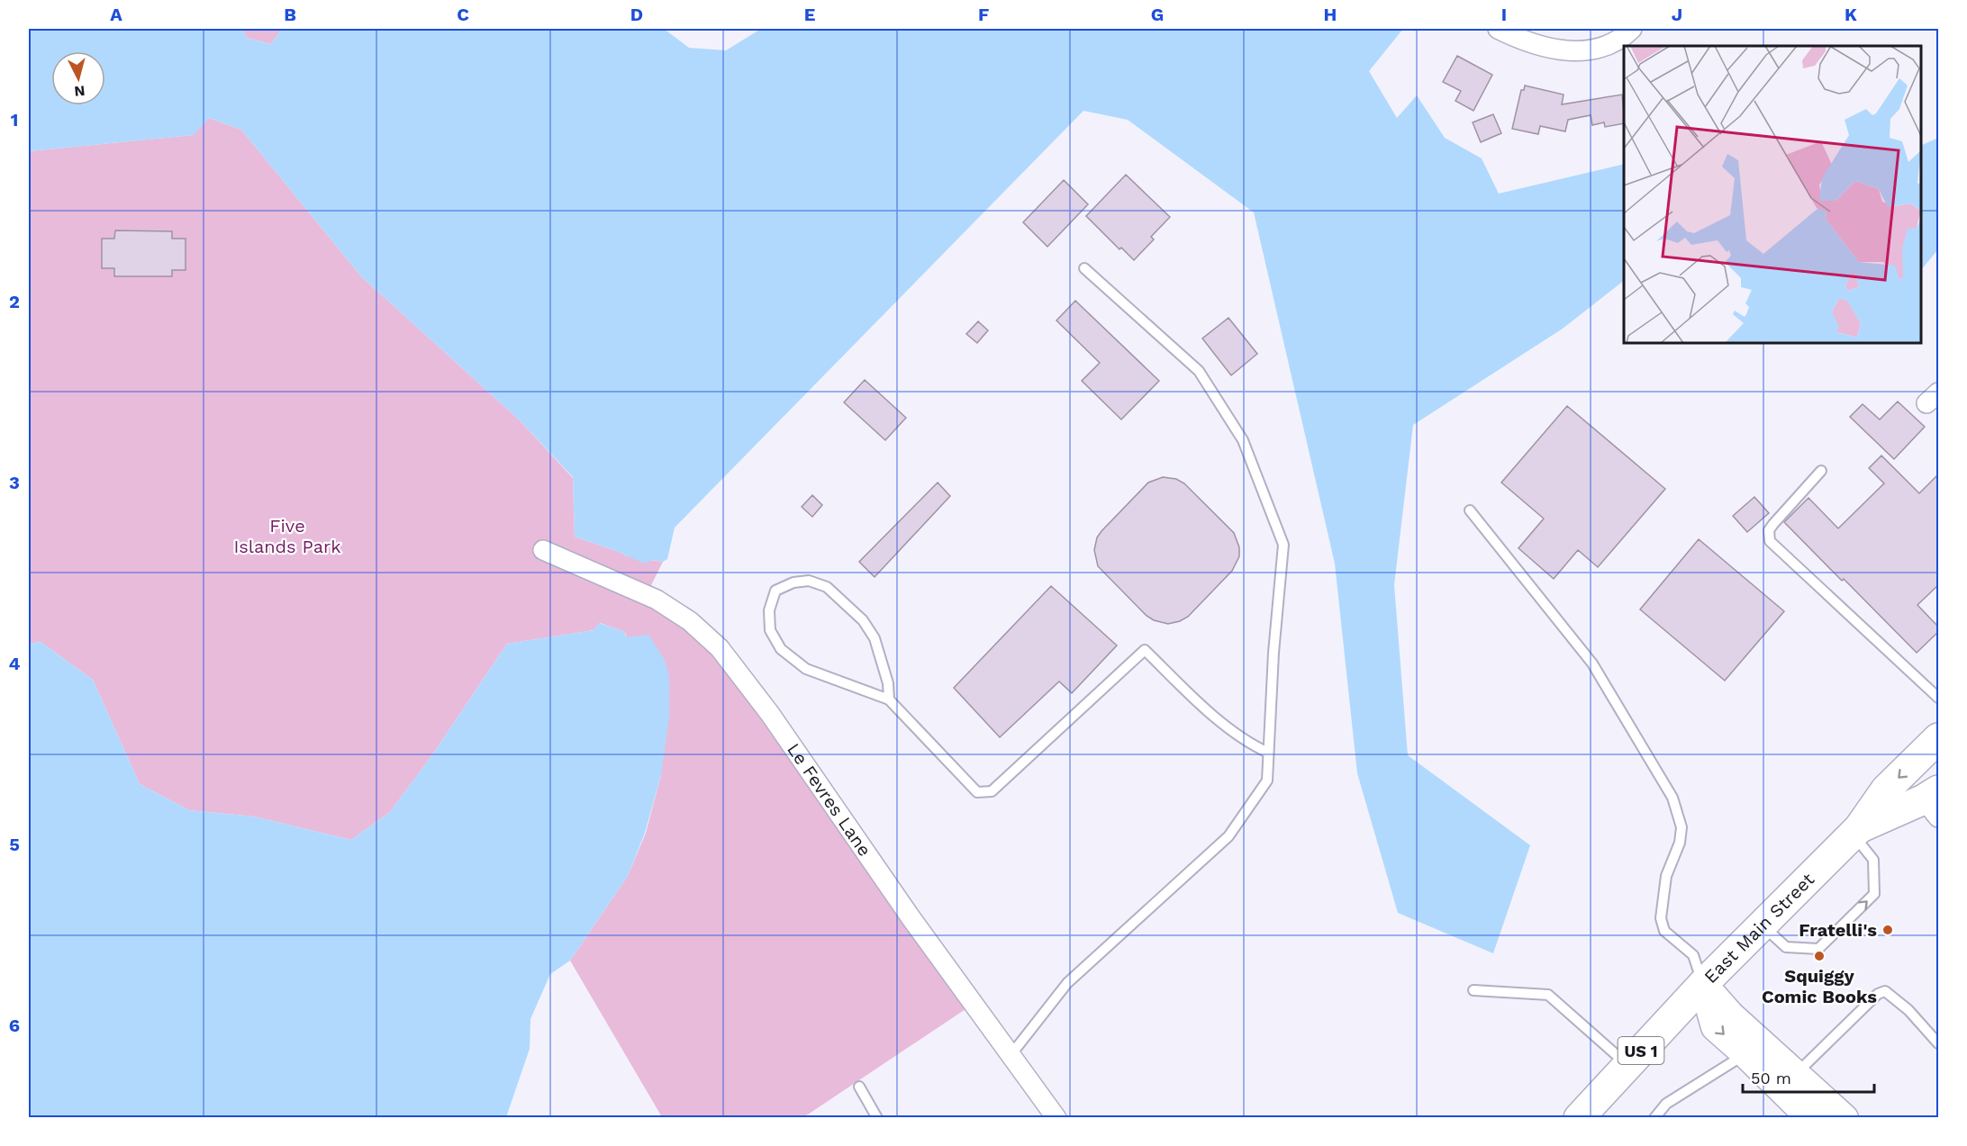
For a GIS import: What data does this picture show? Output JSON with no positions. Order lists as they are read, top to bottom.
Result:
{
  "streets": {
    "main road": ["East Main Street", "US 1"],
    "street": ["Le Fevres Lane"]
  },
  "crossings": [
    ["East Main Street", "US 1"]
  ],
  "parks": ["Five Islands Park"],
  "places": ["Fratelli's", "Squiggy Comic Books"],
  "scale_bar": "50 m",
  "north": "bottom",
  "grid": {
    "columns": [
      "A",
      "B",
      "C",
      "D",
      "E",
      "F",
      "G",
      "H",
      "I",
      "J",
      "K"
    ],
    "rows": [
      "1",
      "2",
      "3",
      "4",
      "5",
      "6"
    ]
  }
}
